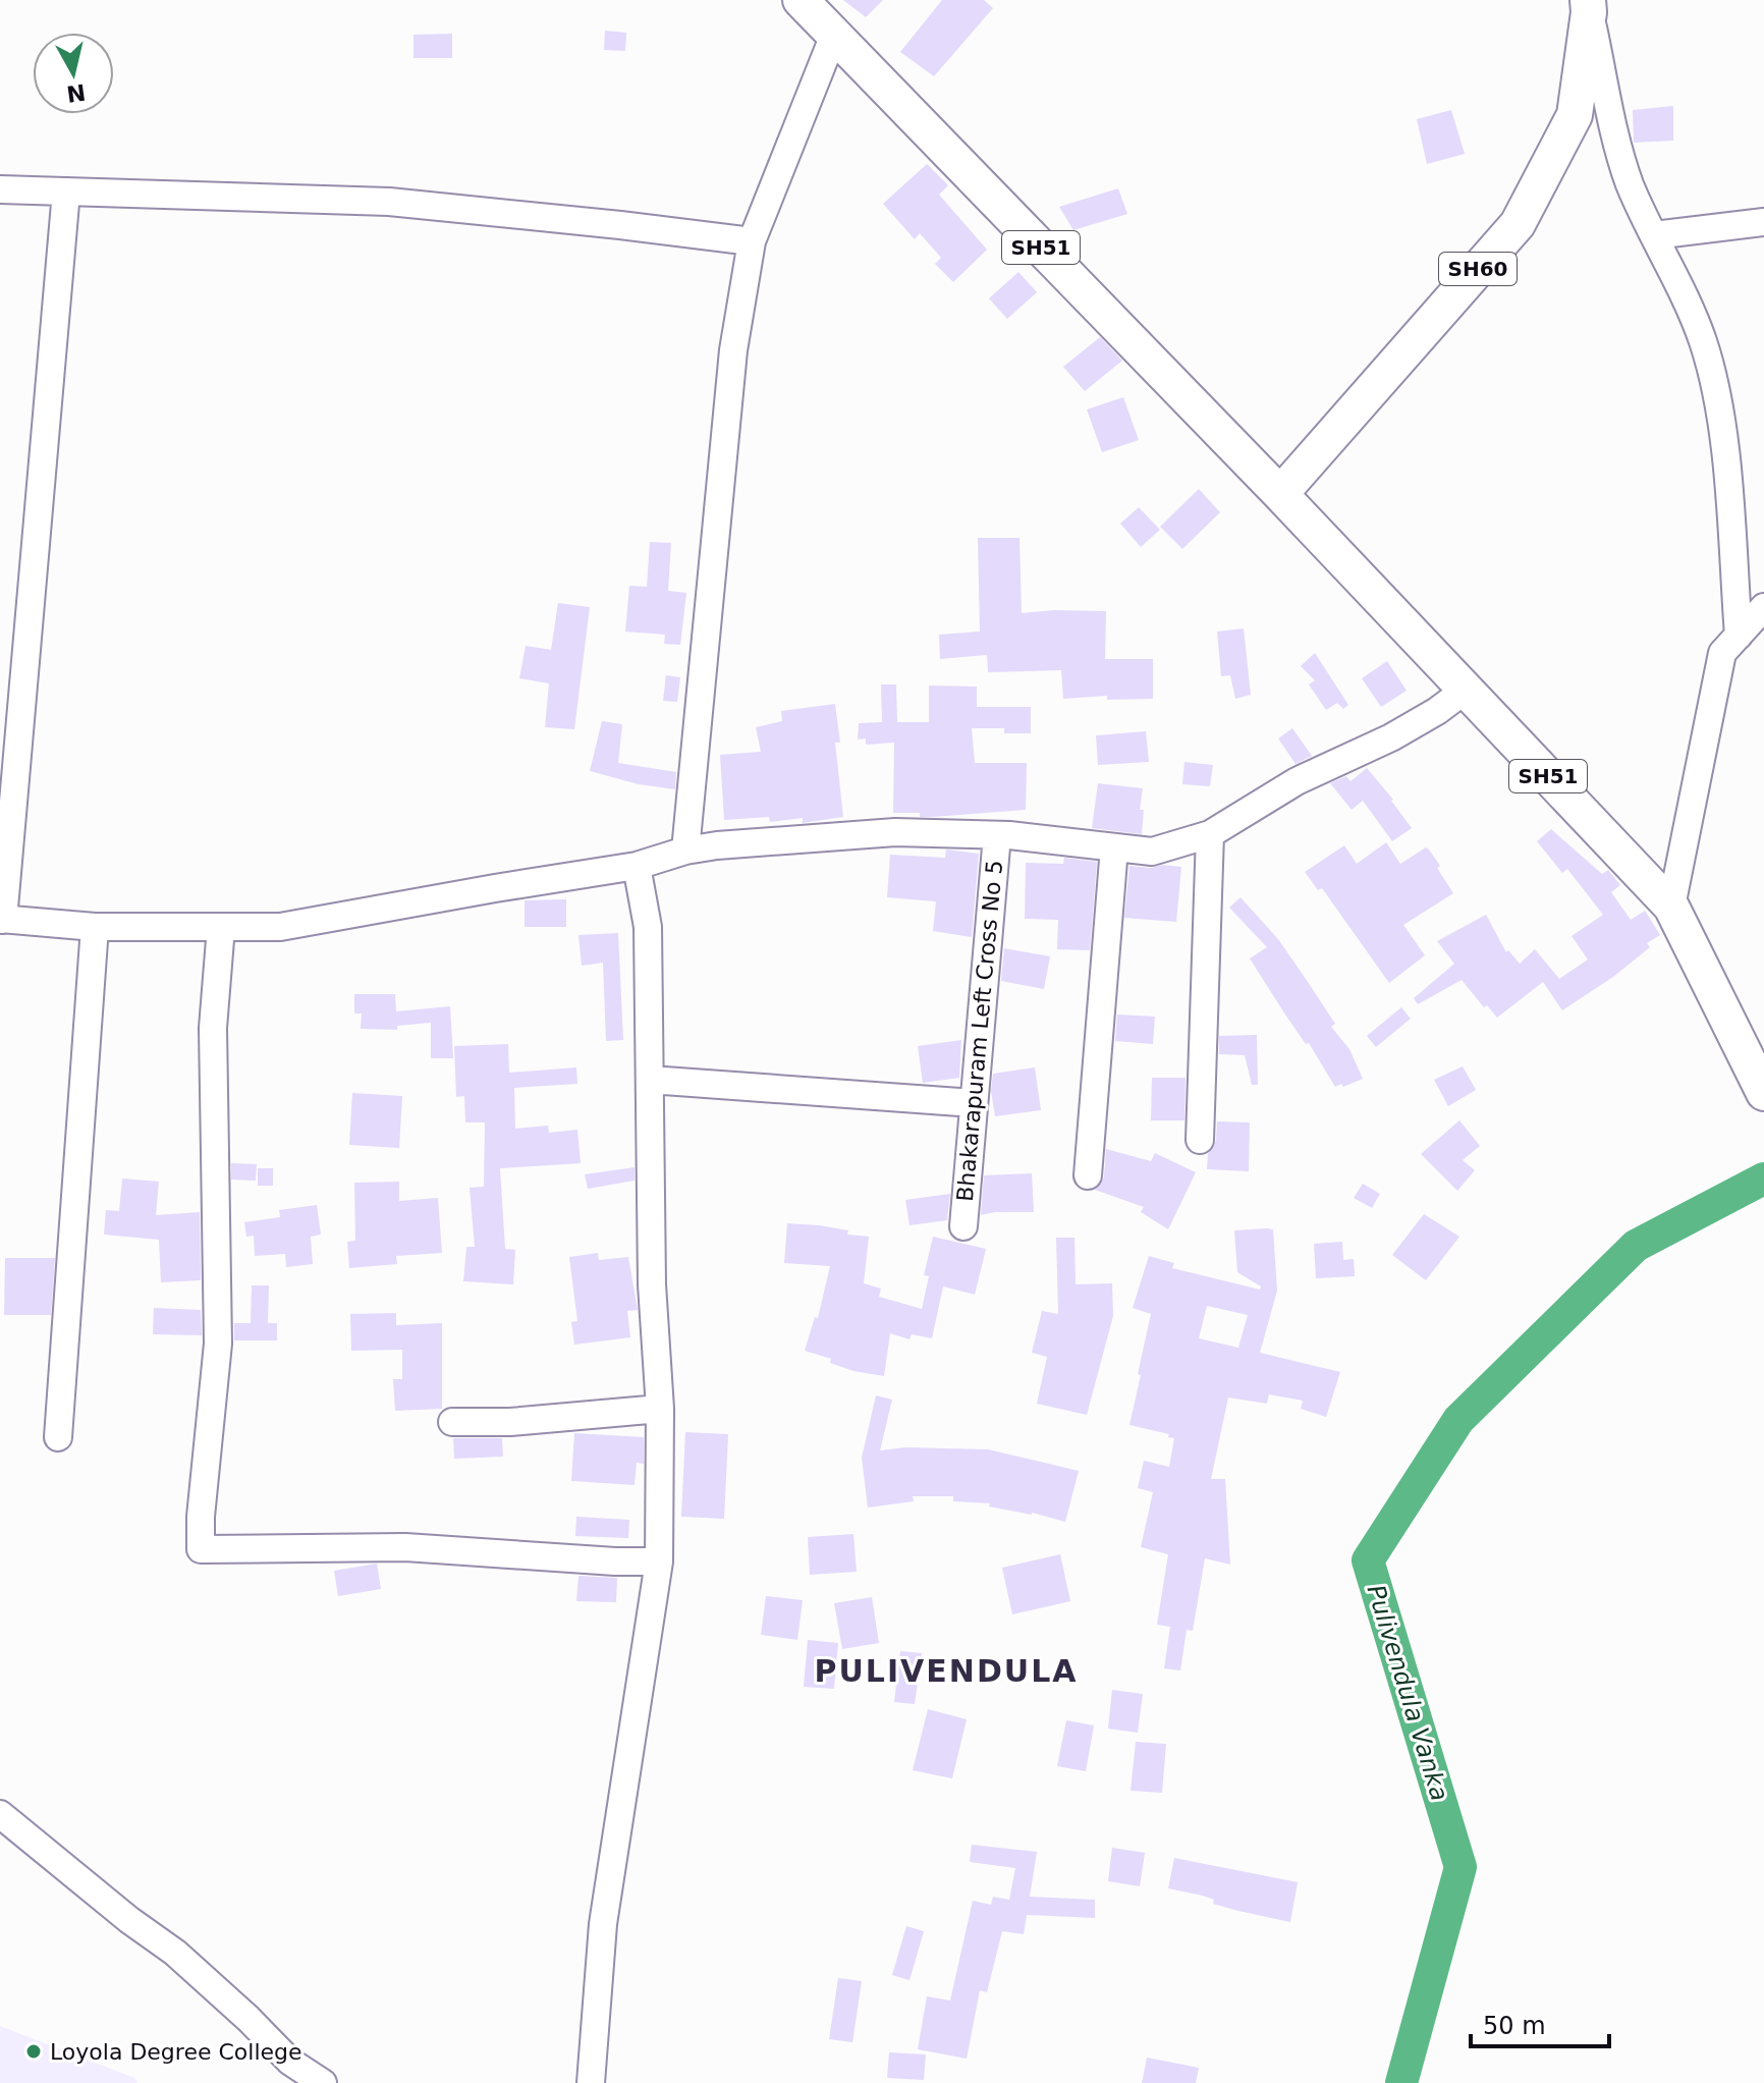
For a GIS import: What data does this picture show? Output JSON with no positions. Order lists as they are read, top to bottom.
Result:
{
  "streets": {
    "main road": ["SH51", "SH60"],
    "street": ["Bhakarapuram Left Cross No 5"]
  },
  "crossings": [
    ["SH51", "SH60"]
  ],
  "districts": ["PULIVENDULA"],
  "water": ["Pulivendula Vanka"],
  "places": ["Loyola Degree College"],
  "scale_bar": "50 m",
  "north": "bottom"
}
